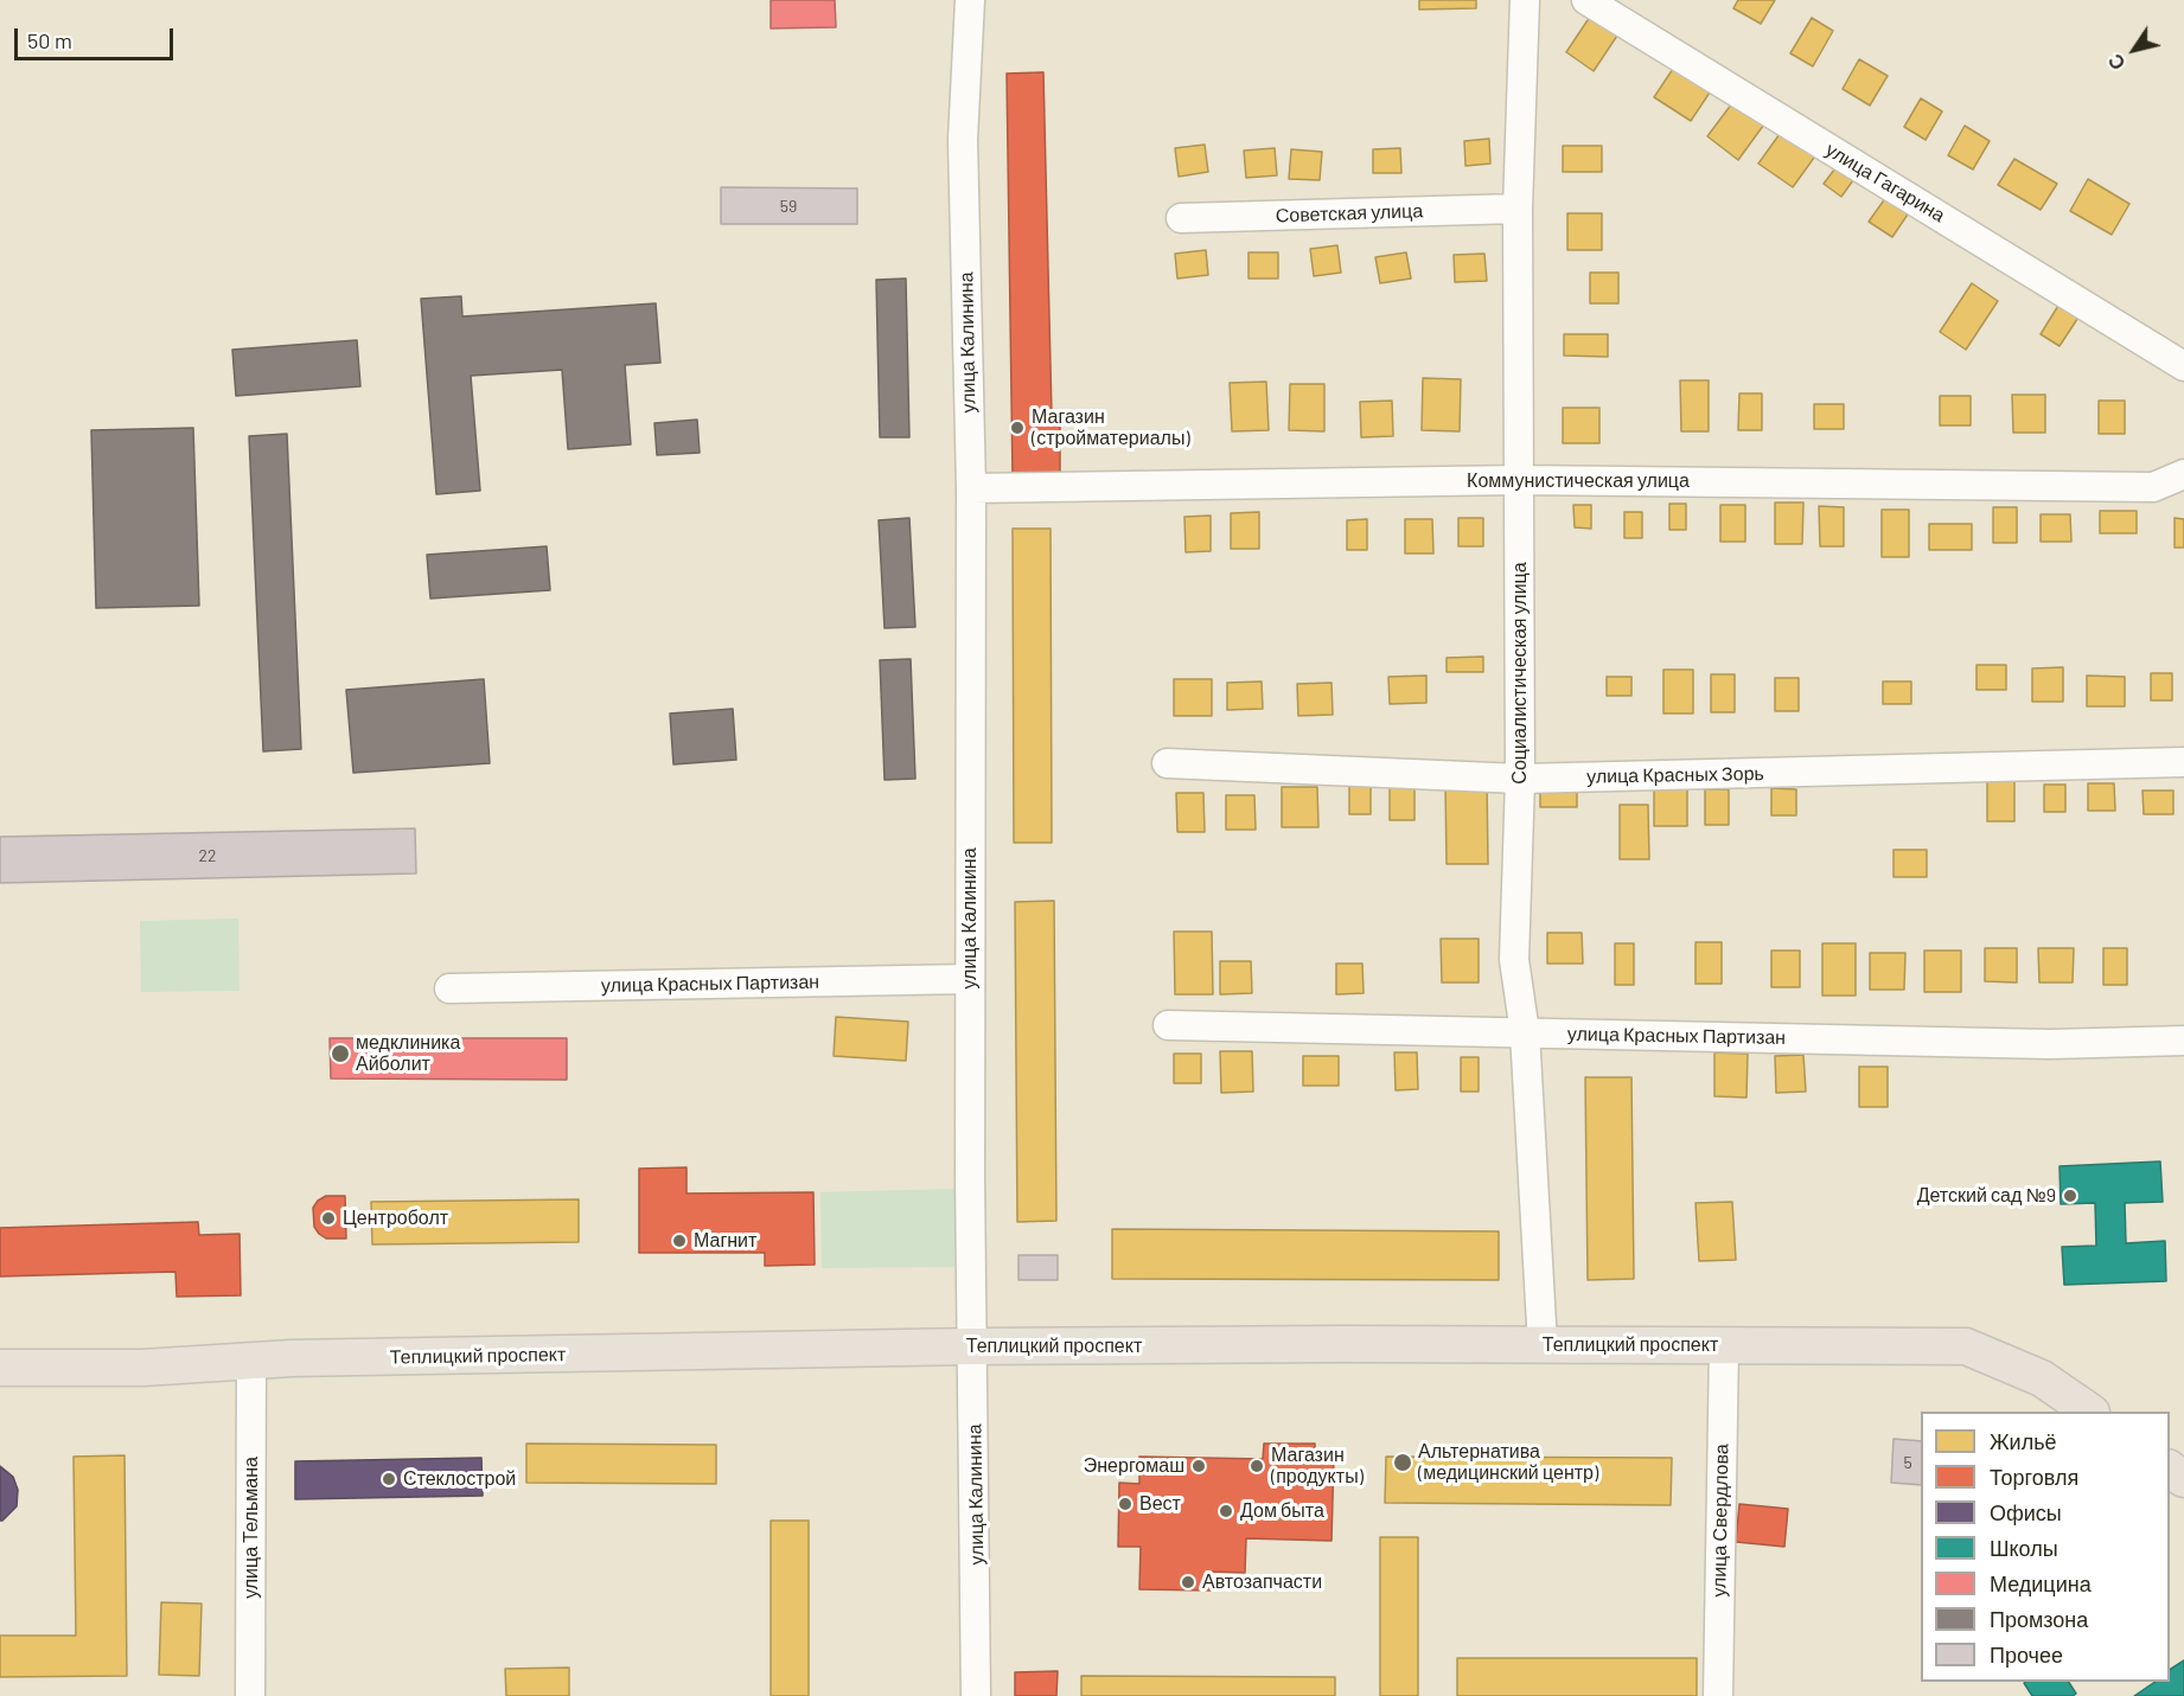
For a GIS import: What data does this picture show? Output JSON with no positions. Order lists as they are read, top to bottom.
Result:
{
  "streets": {
    "main road": ["Теплицкий проспект"],
    "street": [
      "улица Гагарина",
      "Советская улица",
      "улица Калинина",
      "Коммунистическая улица",
      "Социалистическая улица",
      "улица Красных Зорь",
      "улица Красных Партизан",
      "улица Свердлова",
      "улица Тельмана"
    ]
  },
  "crossings": [
    ["Советская улица", "Социалистическая улица"],
    ["улица Калинина", "Коммунистическая улица"],
    ["улица Калинина", "улица Красных Партизан"],
    ["улица Калинина", "Теплицкий проспект"],
    ["Коммунистическая улица", "Социалистическая улица"],
    ["Социалистическая улица", "улица Красных Зорь"],
    ["Социалистическая улица", "улица Красных Партизан"],
    ["Социалистическая улица", "Теплицкий проспект"],
    ["Теплицкий проспект", "улица Свердлова"],
    ["Теплицкий проспект", "улица Тельмана"]
  ],
  "places": [
    "Магазин (стройматериалы)",
    "медклиника Айболит",
    "Детский сад №9",
    "Центроболт",
    "Магнит",
    "Альтернатива (медицинский центр)",
    "Энергомаш",
    "Магазин (продукты)",
    "Стеклострой",
    "Вест",
    "Дом быта",
    "Автозапчасти"
  ],
  "house_numbers": ["59", "22", "5"],
  "legend": [
    "Жильё",
    "Торговля",
    "Офисы",
    "Школы",
    "Медицина",
    "Промзона",
    "Прочее"
  ],
  "scale_bar": "50 m",
  "north": "bottom left"
}
